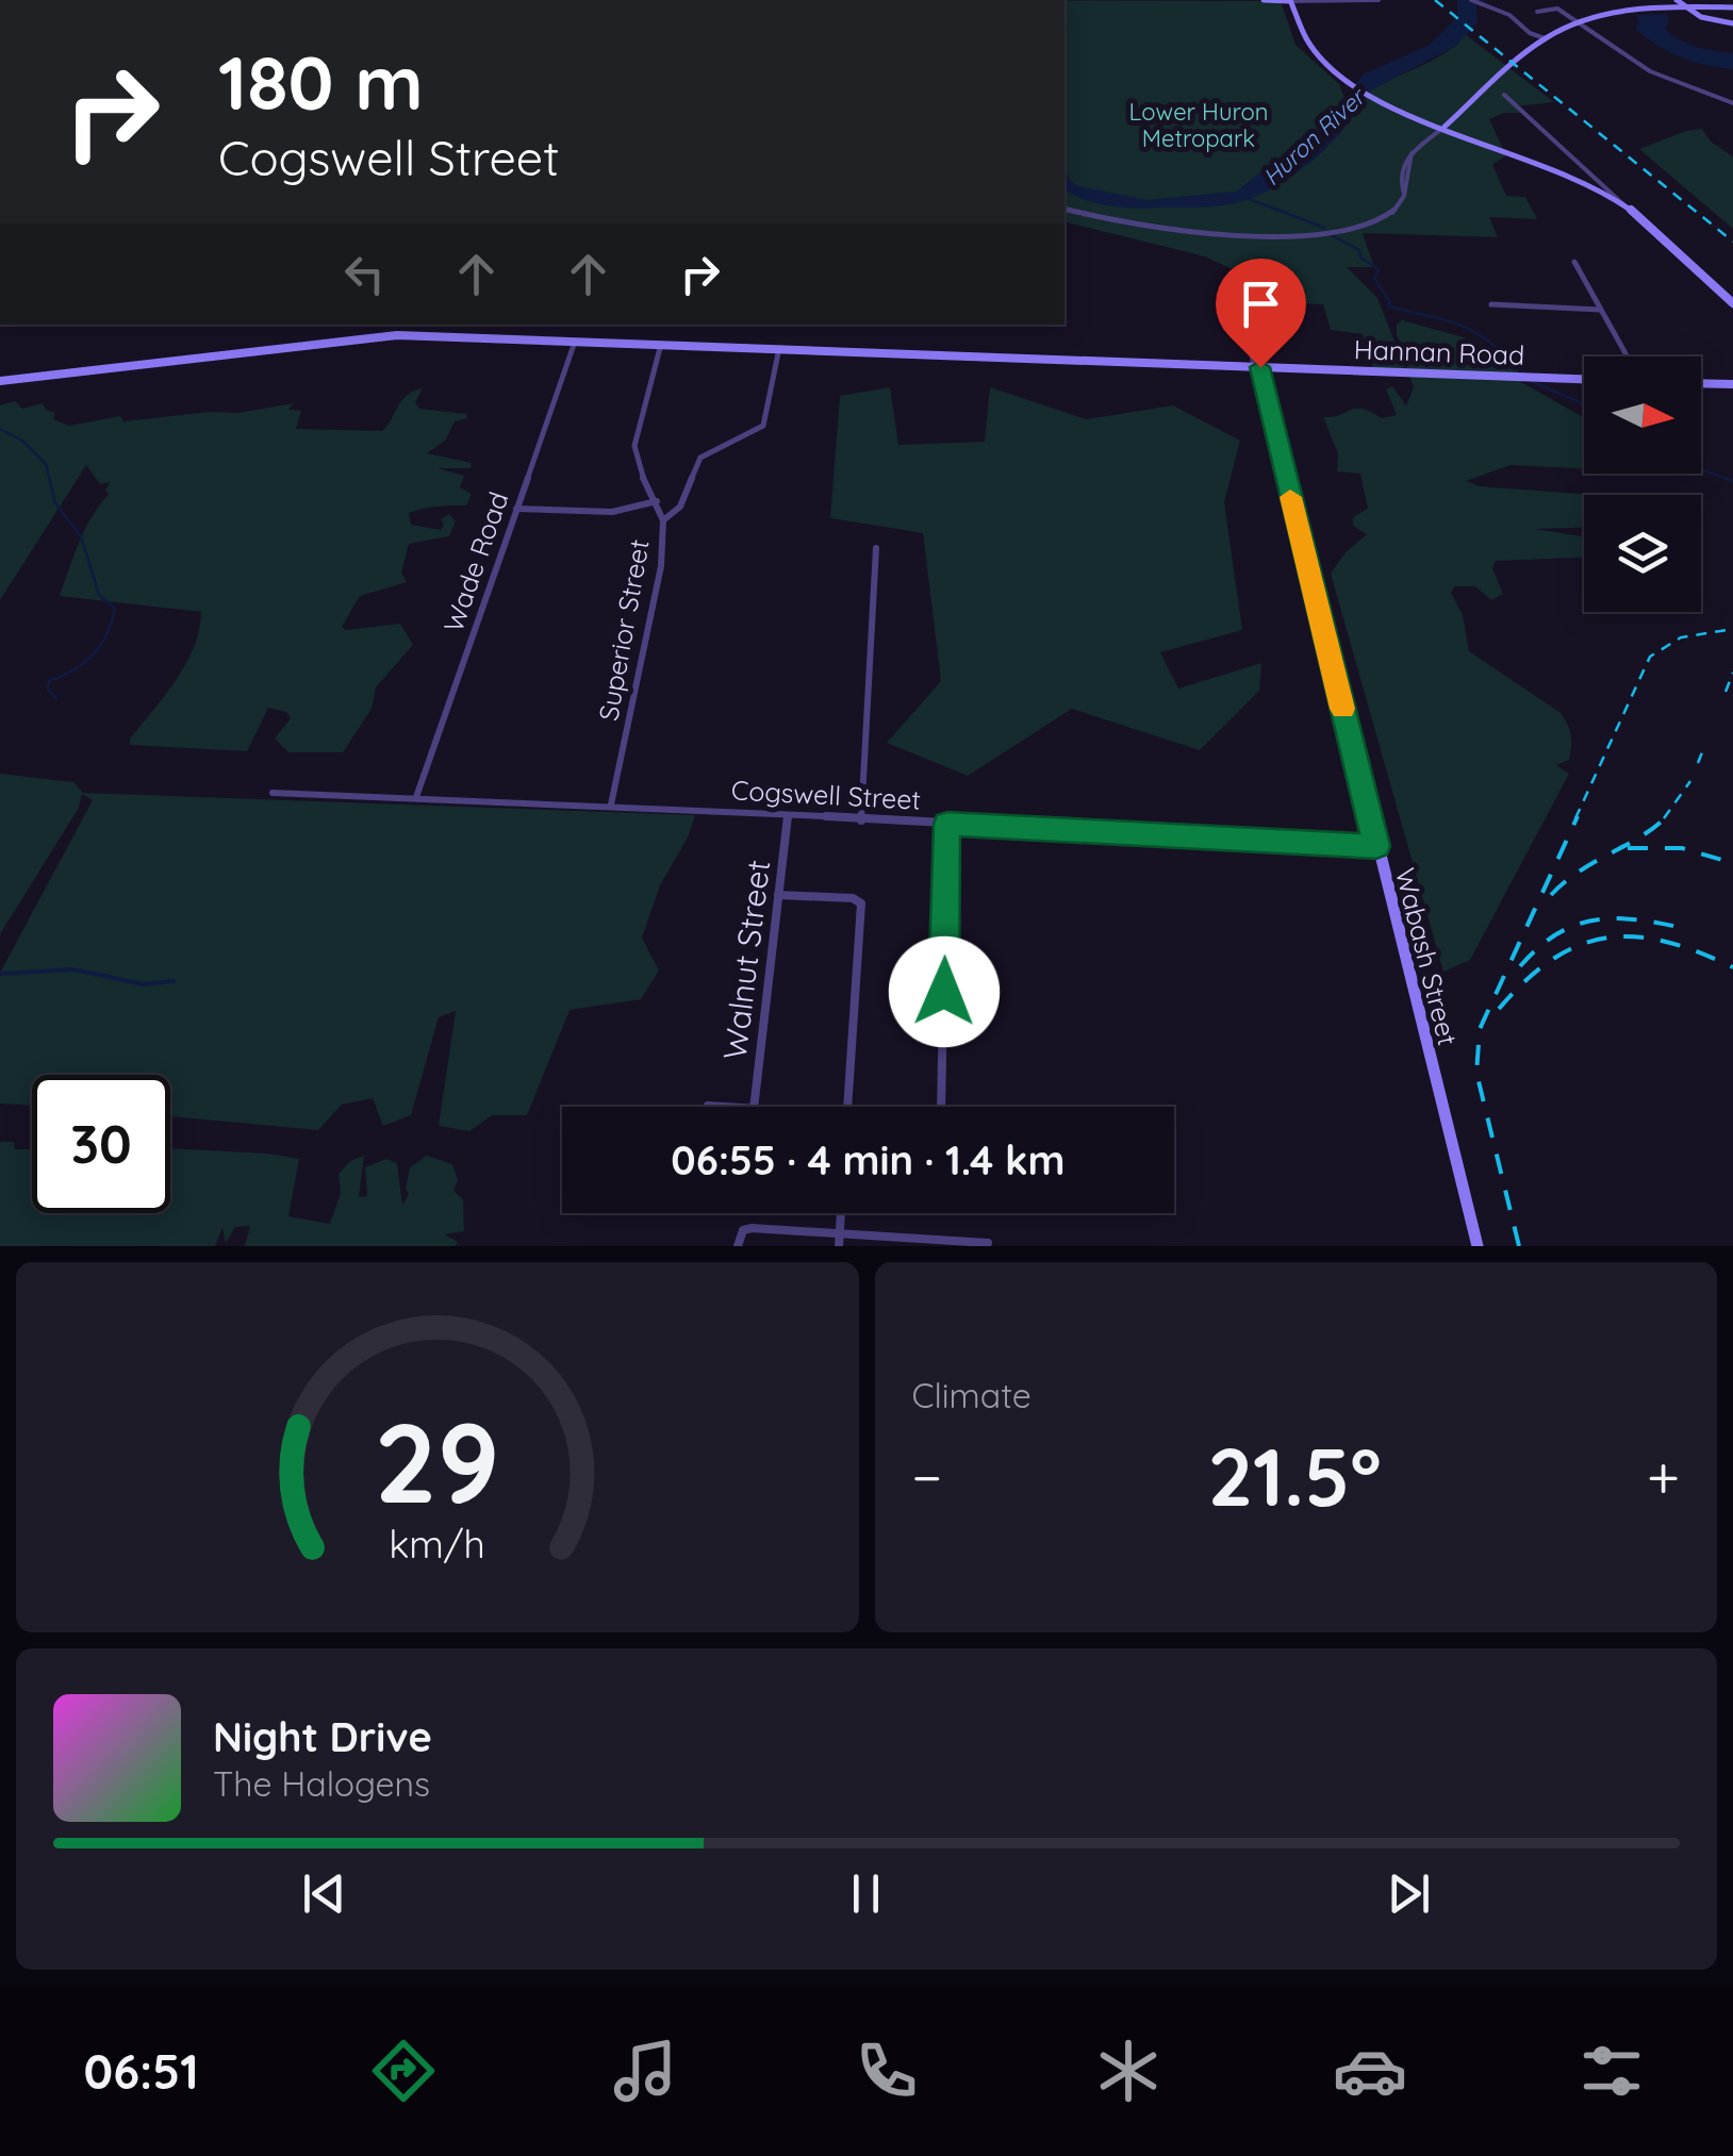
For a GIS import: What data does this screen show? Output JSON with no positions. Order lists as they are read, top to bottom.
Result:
{
  "streets": {
    "street": [
      "Hannan Road",
      "Wade Road",
      "Superior Street",
      "Cogswell Street",
      "Wabash Street",
      "Walnut Street"
    ]
  },
  "crossings": [
    ["Hannan Road", "Wade Road"],
    ["Hannan Road", "Superior Street"],
    ["Hannan Road", "Wabash Street"],
    ["Wade Road", "Cogswell Street"],
    ["Superior Street", "Cogswell Street"],
    ["Cogswell Street", "Wabash Street"],
    ["Cogswell Street", "Walnut Street"]
  ],
  "water": ["Huron River"],
  "parks": ["Lower Huron Metropark"],
  "north": "right",
  "page": {
    "turn": ["180 m", "Cogswell Street"],
    "limit": "30",
    "trip": "06:55 · 4 min · 1.4 km",
    "tile": "Climate",
    "heat": ["−", "21.5°", "+"],
    "song": ["Night Drive", "The Halogens"],
    "tabs": "06:51",
    "gauge": ["29", "km/h"]
  }
}
